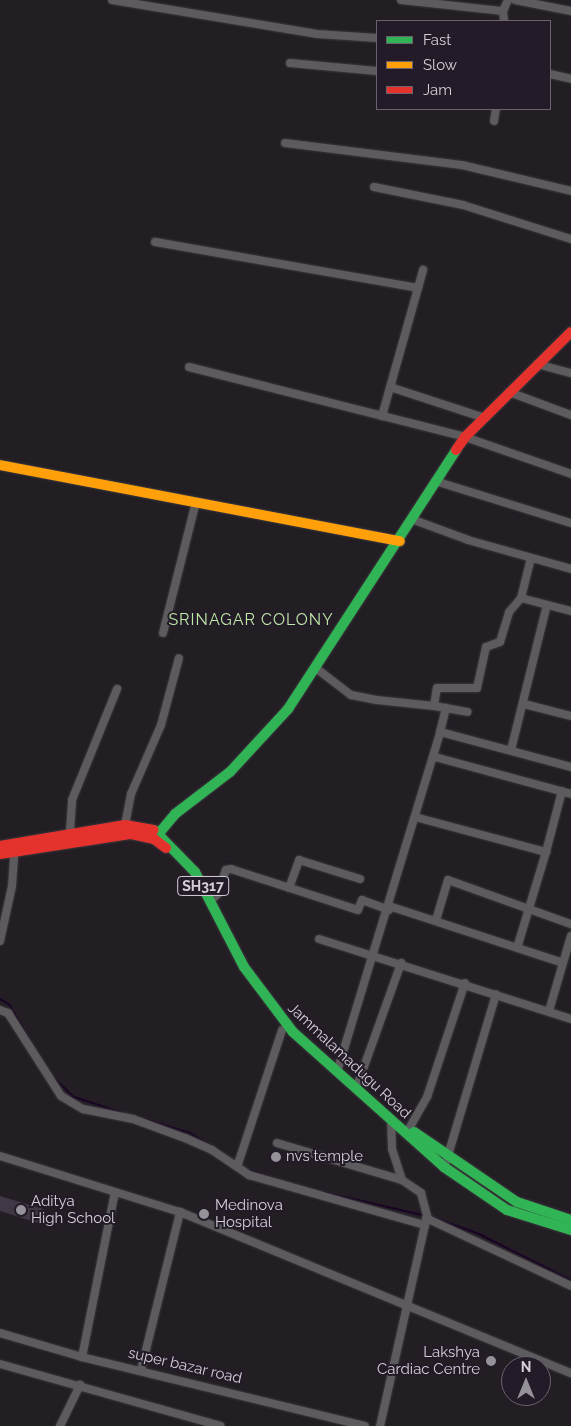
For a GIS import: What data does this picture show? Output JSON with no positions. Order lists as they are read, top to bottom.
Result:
{
  "streets": {
    "main road": ["SH317", "Jammalamadugu Road"],
    "street": ["super bazar road"]
  },
  "crossings": [
    ["SH317", "Jammalamadugu Road"]
  ],
  "districts": ["SRINAGAR COLONY"],
  "places": [
    "nvs temple",
    "Aditya High School",
    "Medinova Hospital",
    "Lakshya Cardiac Centre"
  ],
  "legend": ["Fast", "Slow", "Jam"],
  "north": "top"
}
